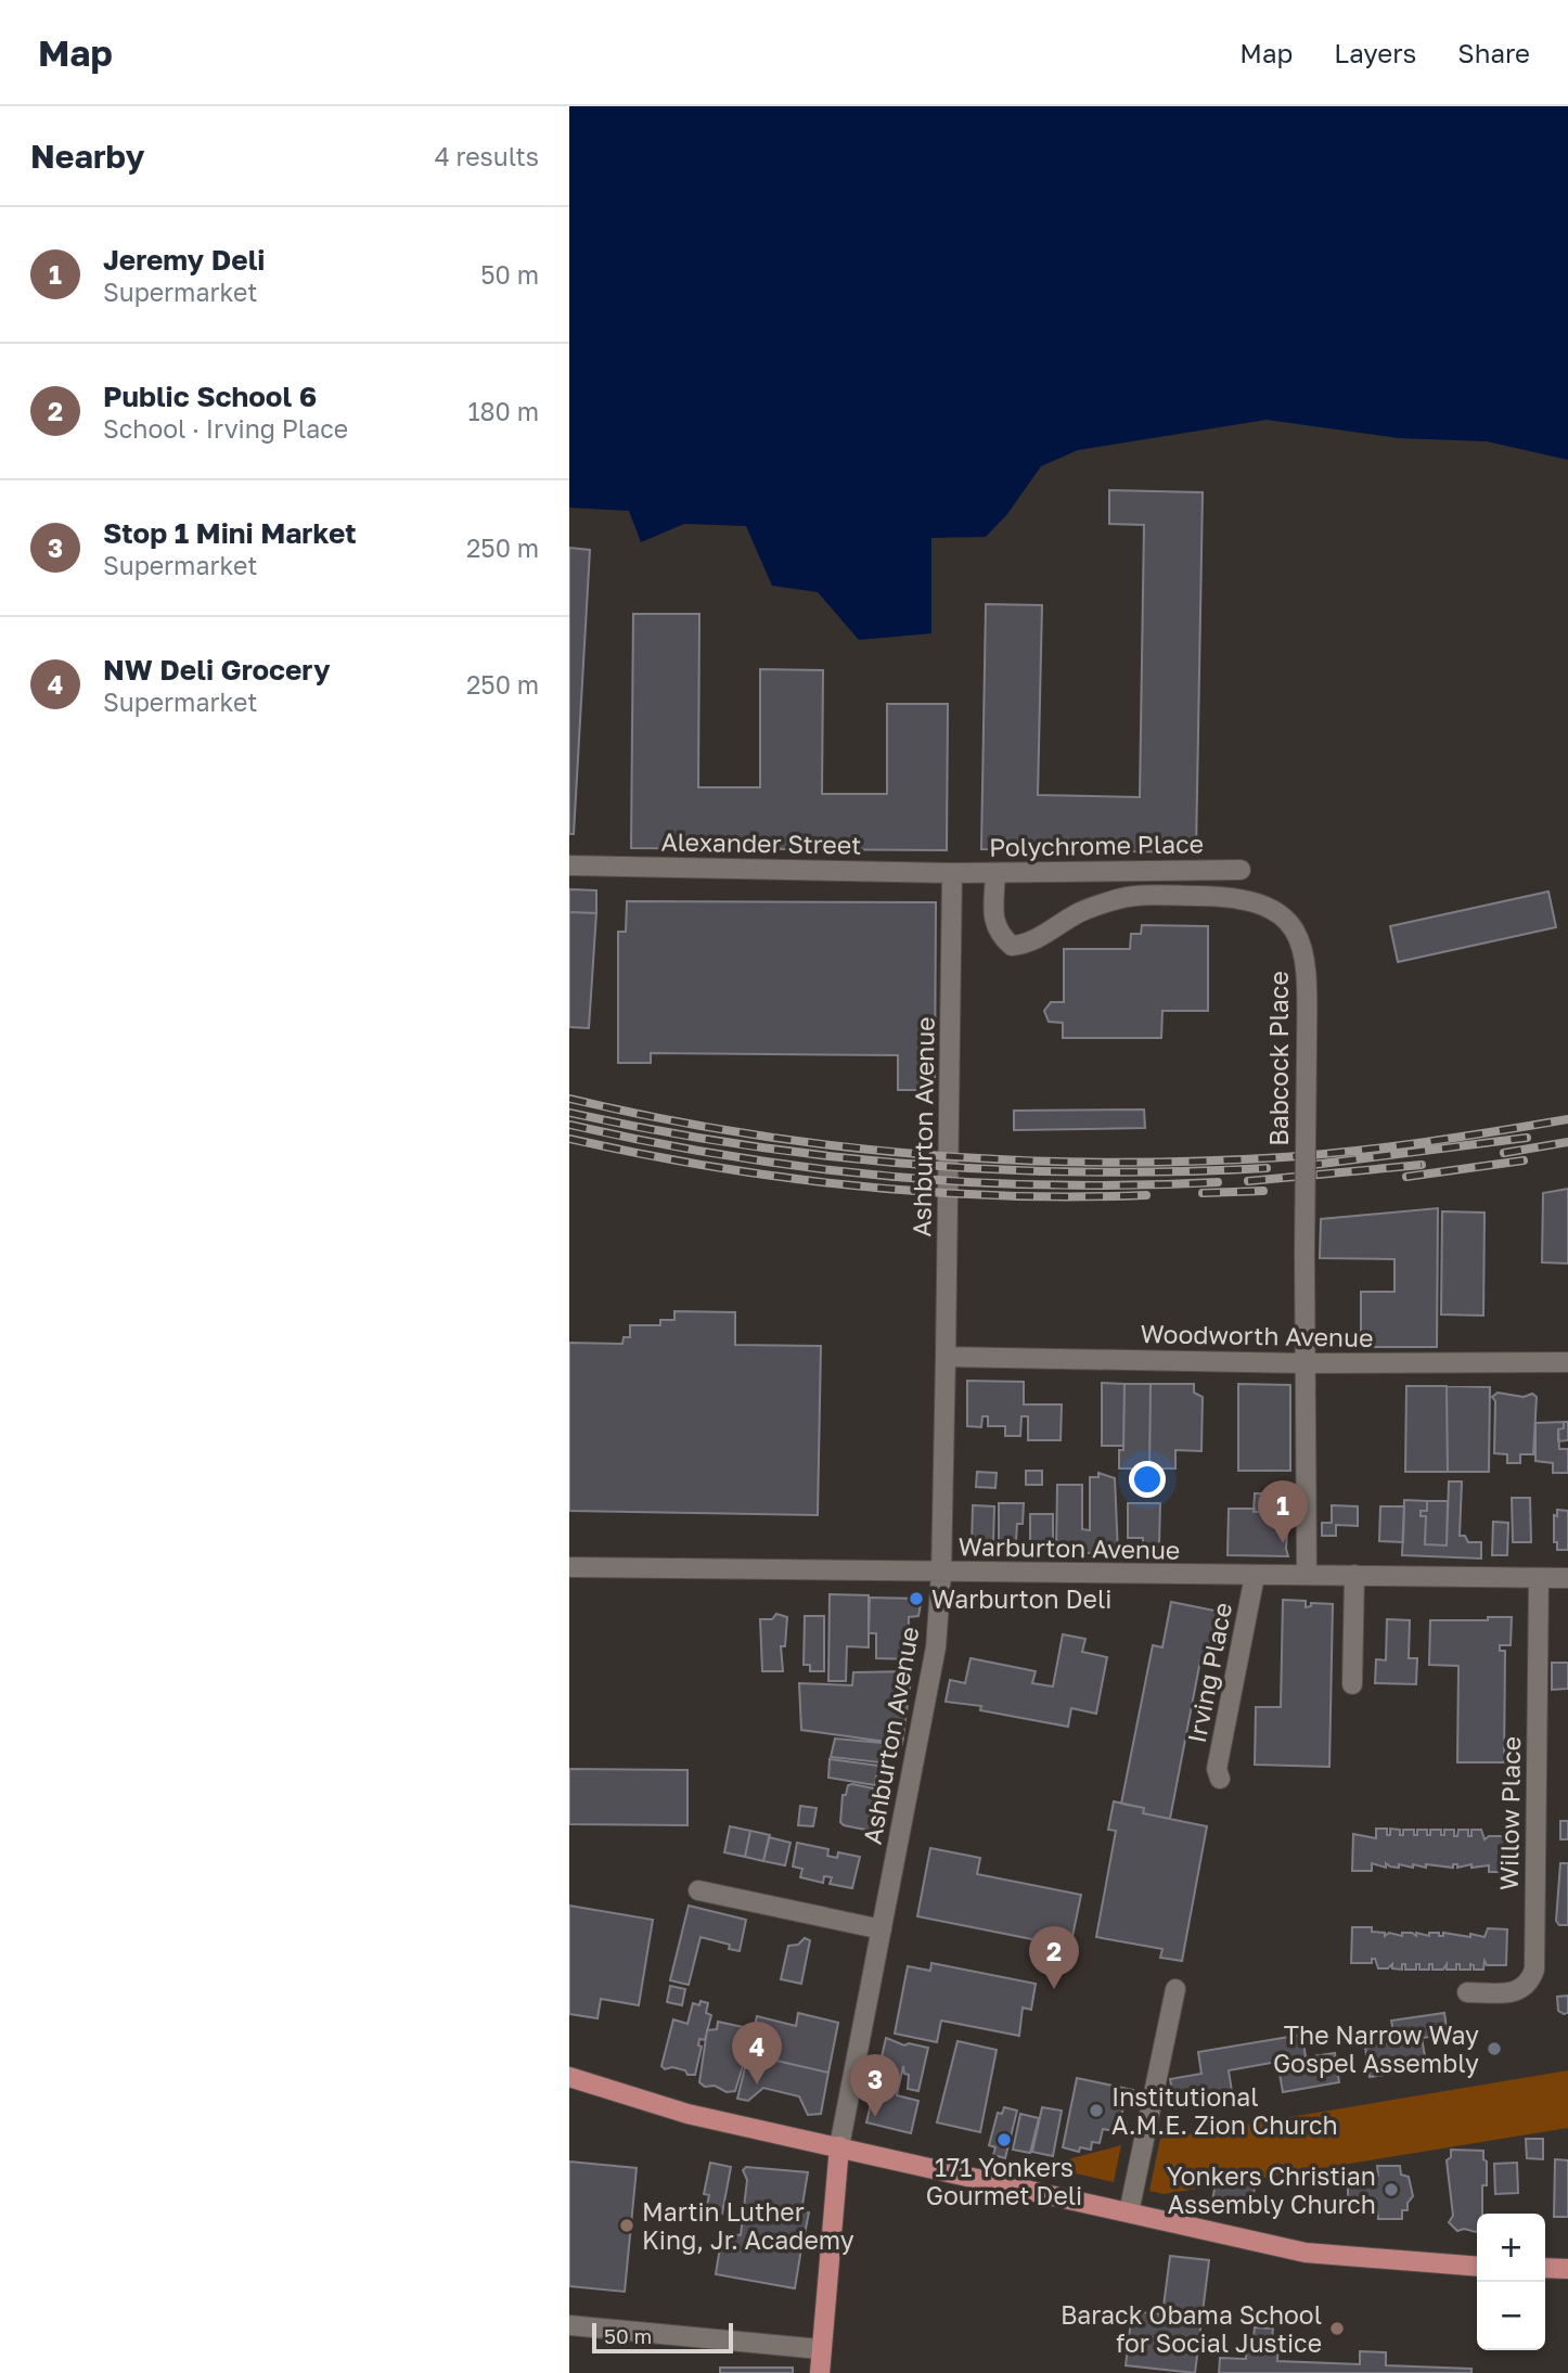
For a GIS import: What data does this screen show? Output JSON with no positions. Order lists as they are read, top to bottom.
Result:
{
  "streets": {
    "main road": ["Ashburton Avenue"],
    "street": [
      "Alexander Street",
      "Polychrome Place",
      "Babcock Place",
      "Woodworth Avenue",
      "Warburton Avenue",
      "Irving Place",
      "Willow Place"
    ]
  },
  "crossings": [
    ["Alexander Street", "Polychrome Place"],
    ["Alexander Street", "Ashburton Avenue"],
    ["Polychrome Place", "Babcock Place"],
    ["Polychrome Place", "Ashburton Avenue"],
    ["Babcock Place", "Woodworth Avenue"],
    ["Babcock Place", "Warburton Avenue"],
    ["Ashburton Avenue", "Woodworth Avenue"],
    ["Ashburton Avenue", "Warburton Avenue"],
    ["Warburton Avenue", "Irving Place"],
    ["Warburton Avenue", "Willow Place"]
  ],
  "places": [
    "Warburton Deli",
    "The Narrow Way Gospel Assembly",
    "Institutional A.M.E. Zion Church",
    "171 Yonkers Gourmet Deli",
    "Yonkers Christian Assembly Church",
    "Martin Luther King, Jr. Academy",
    "Barack Obama School for Social Justice"
  ],
  "scale_bar": "50 m",
  "page": {
    "header": "Map",
    "nav": ["Map", "Layers", "Share"],
    "heading": ["Nearby", "4 results"],
    "list": [
      {
        "mark": "1",
        "name": "Jeremy Deli",
        "note": "Supermarket",
        "value": "50 m"
      },
      {
        "mark": "2",
        "name": "Public School 6",
        "note": "School · Irving Place",
        "value": "180 m"
      },
      {
        "mark": "3",
        "name": "Stop 1 Mini Market",
        "note": "Supermarket",
        "value": "250 m"
      },
      {
        "mark": "4",
        "name": "NW Deli Grocery",
        "note": "Supermarket",
        "value": "250 m"
      }
    ],
    "pins": [
      "1",
      "2",
      "4",
      "3"
    ],
    "map_buttons": ["+", "−"],
    "scale": "50 m"
  }
}
